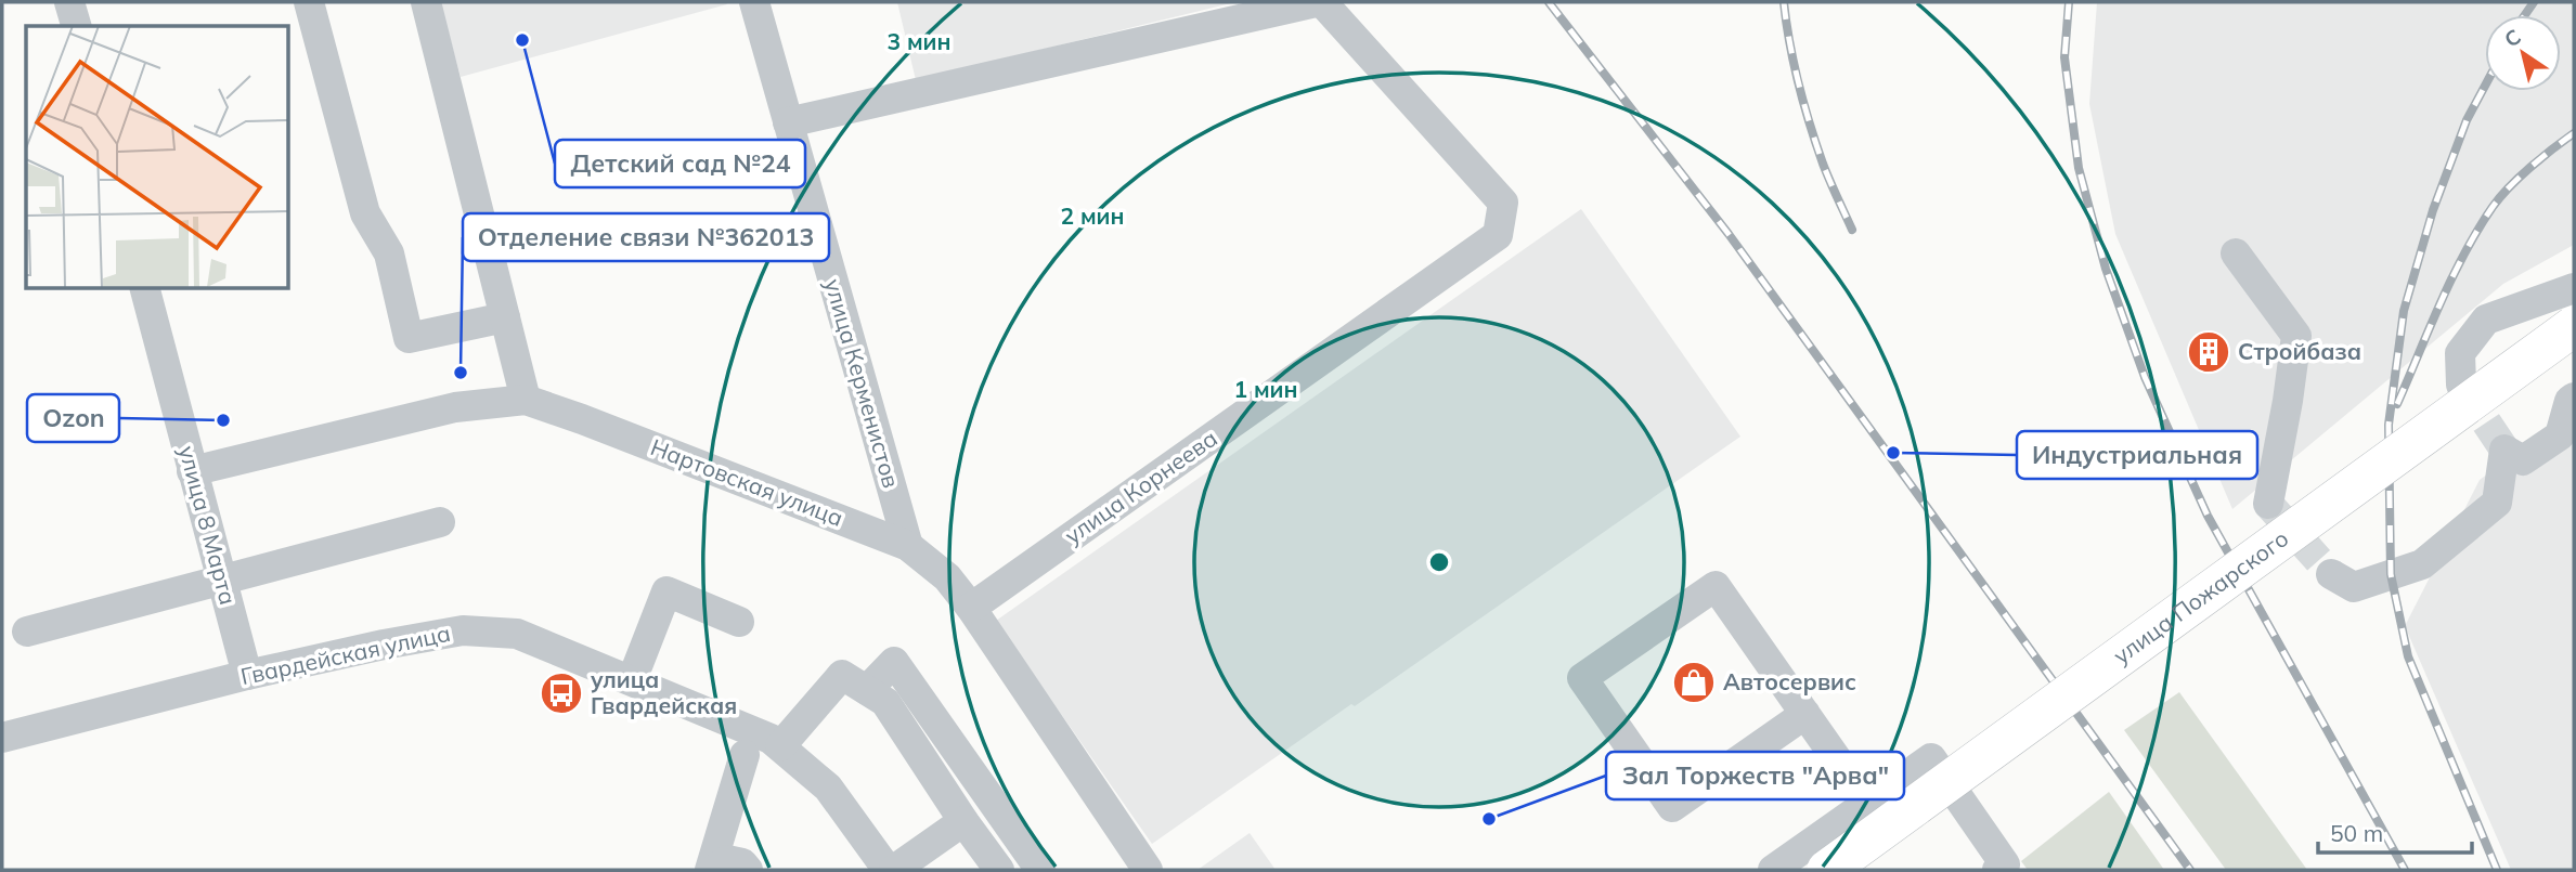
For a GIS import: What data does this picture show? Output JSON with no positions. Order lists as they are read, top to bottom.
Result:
{
  "streets": {
    "main road": ["улица Пожарского"],
    "street": [
      "улица Керменистов",
      "Нартовская улица",
      "улица Корнеева",
      "улица 8 Марта",
      "Гвардейская улица"
    ]
  },
  "crossings": [
    ["улица Керменистов", "Нартовская улица"],
    ["Нартовская улица", "улица Корнеева"],
    ["Нартовская улица", "улица 8 Марта"],
    ["улица 8 Марта", "Гвардейская улица"]
  ],
  "places": {
    "other": [
      "Детский сад №24",
      "Отделение связи №362013",
      "Ozon",
      "Индустриальная",
      "Зал Торжеств \"Арва\""
    ],
    "building": ["Стройбаза"],
    "shop": ["Автосервис"],
    "bus stop": ["улица Гвардейская"]
  },
  "scale_bar": "50 m",
  "north": "top left",
  "rings": ["3 мин", "2 мин", "1 мин"]
}
